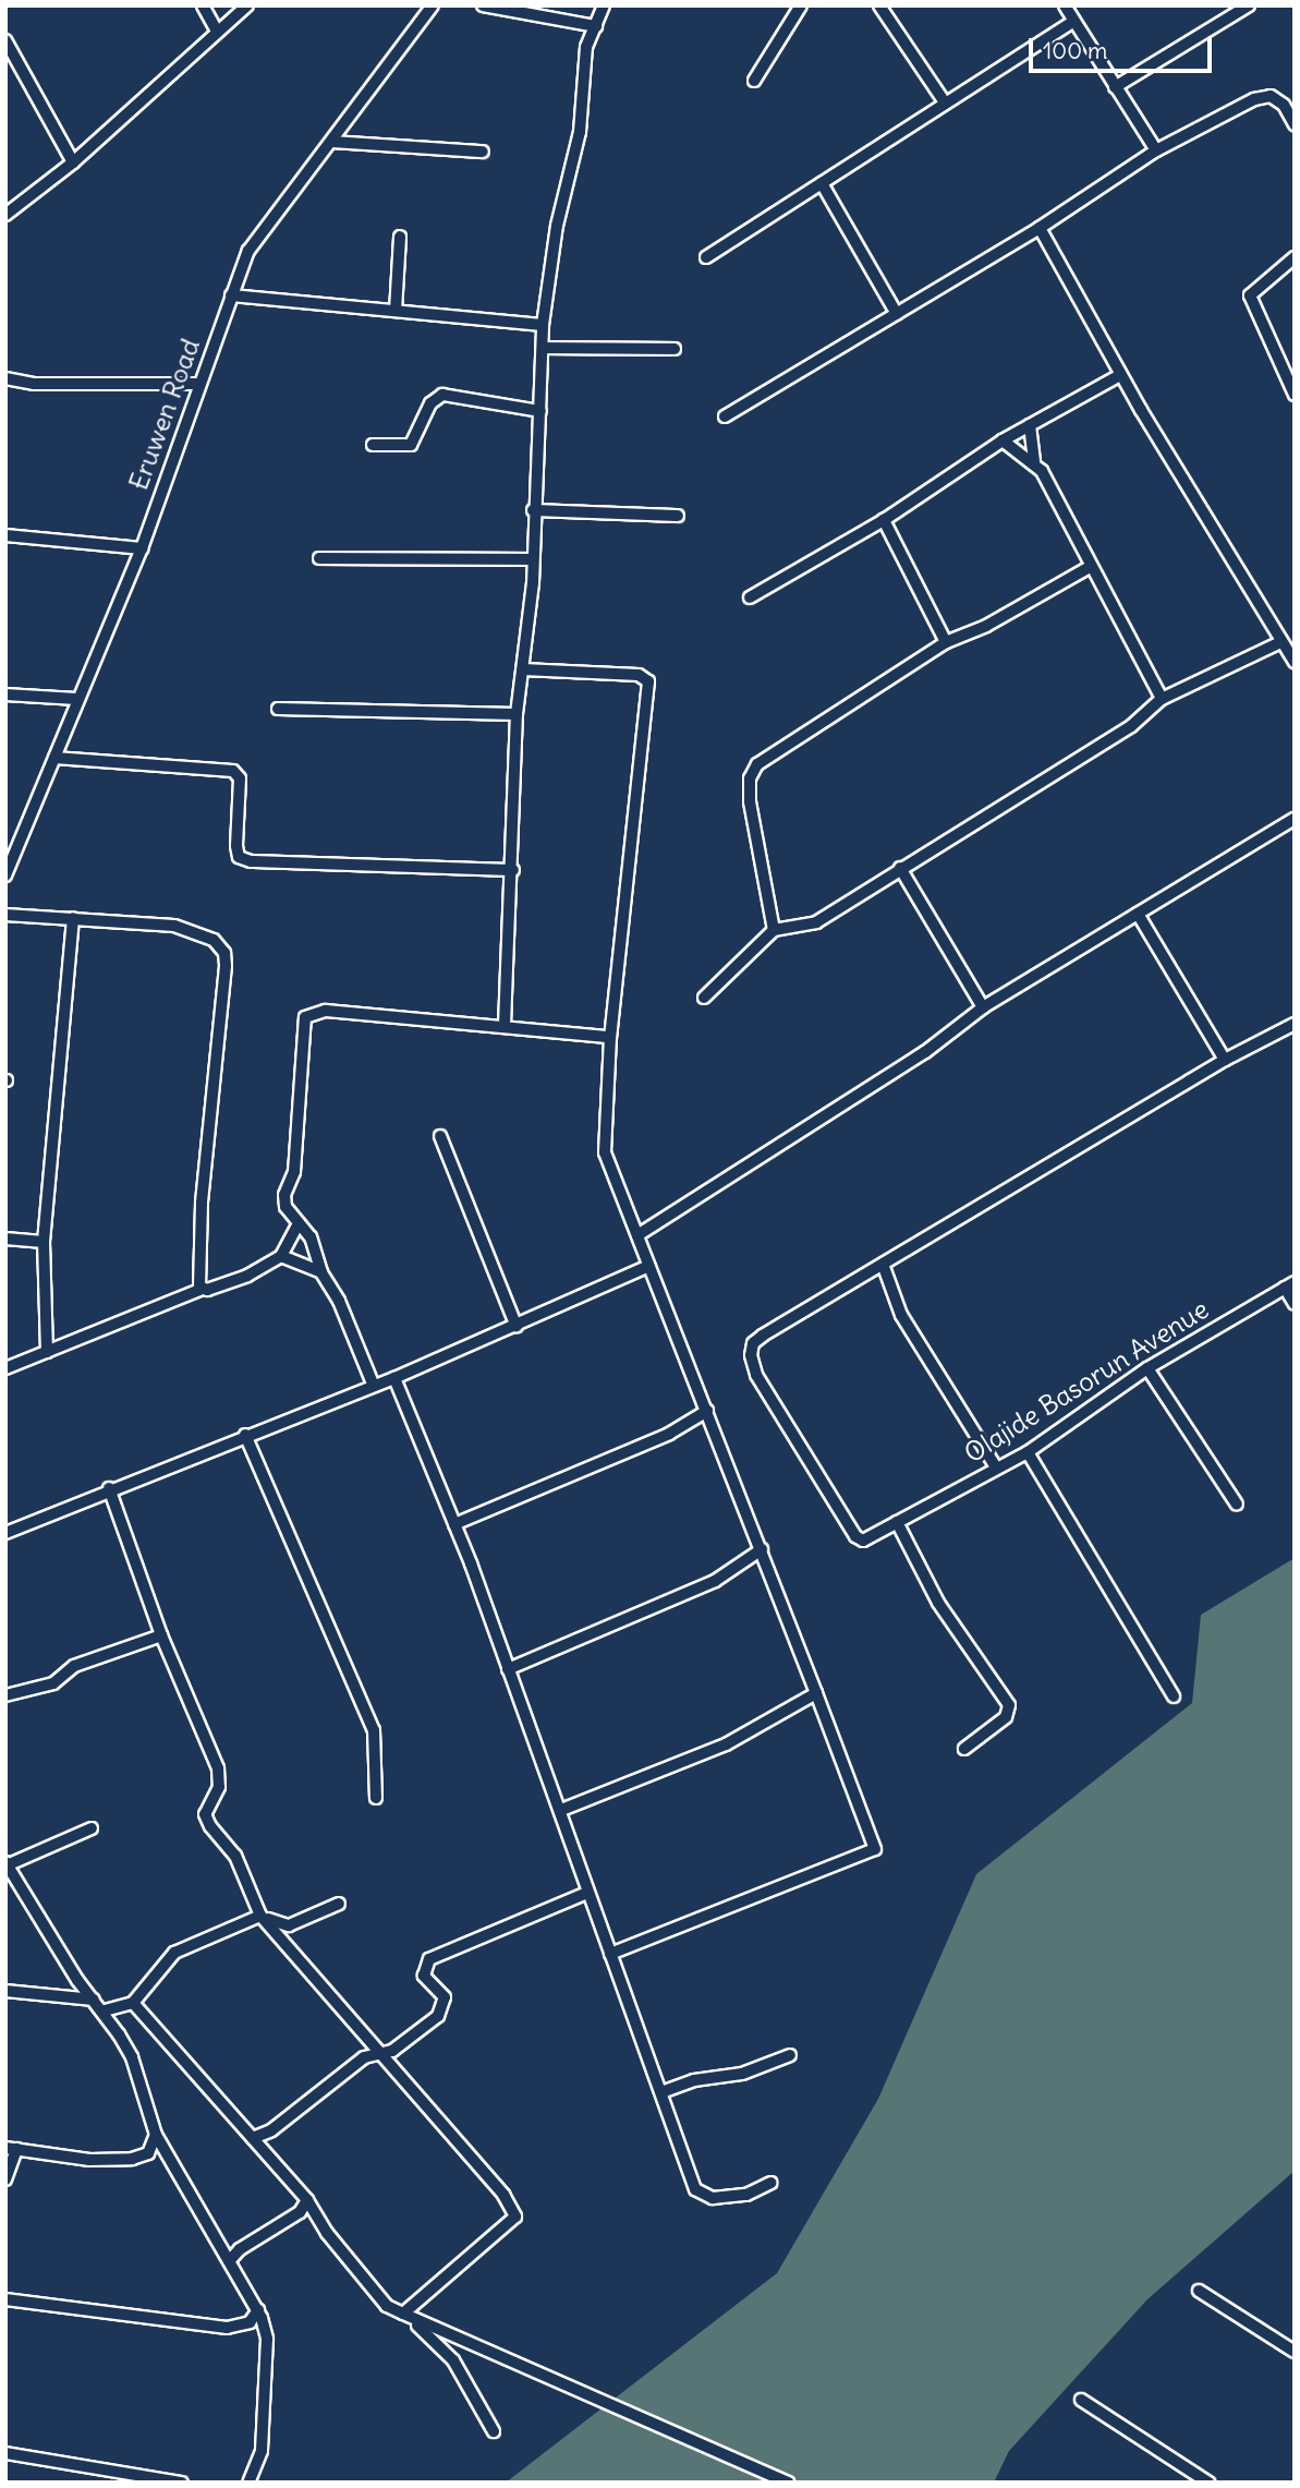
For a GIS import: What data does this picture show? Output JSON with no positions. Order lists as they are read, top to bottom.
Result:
{
  "streets": {
    "street": ["Eruwen Road", "Olajide Basorun Avenue"]
  },
  "scale_bar": "100 m"
}
